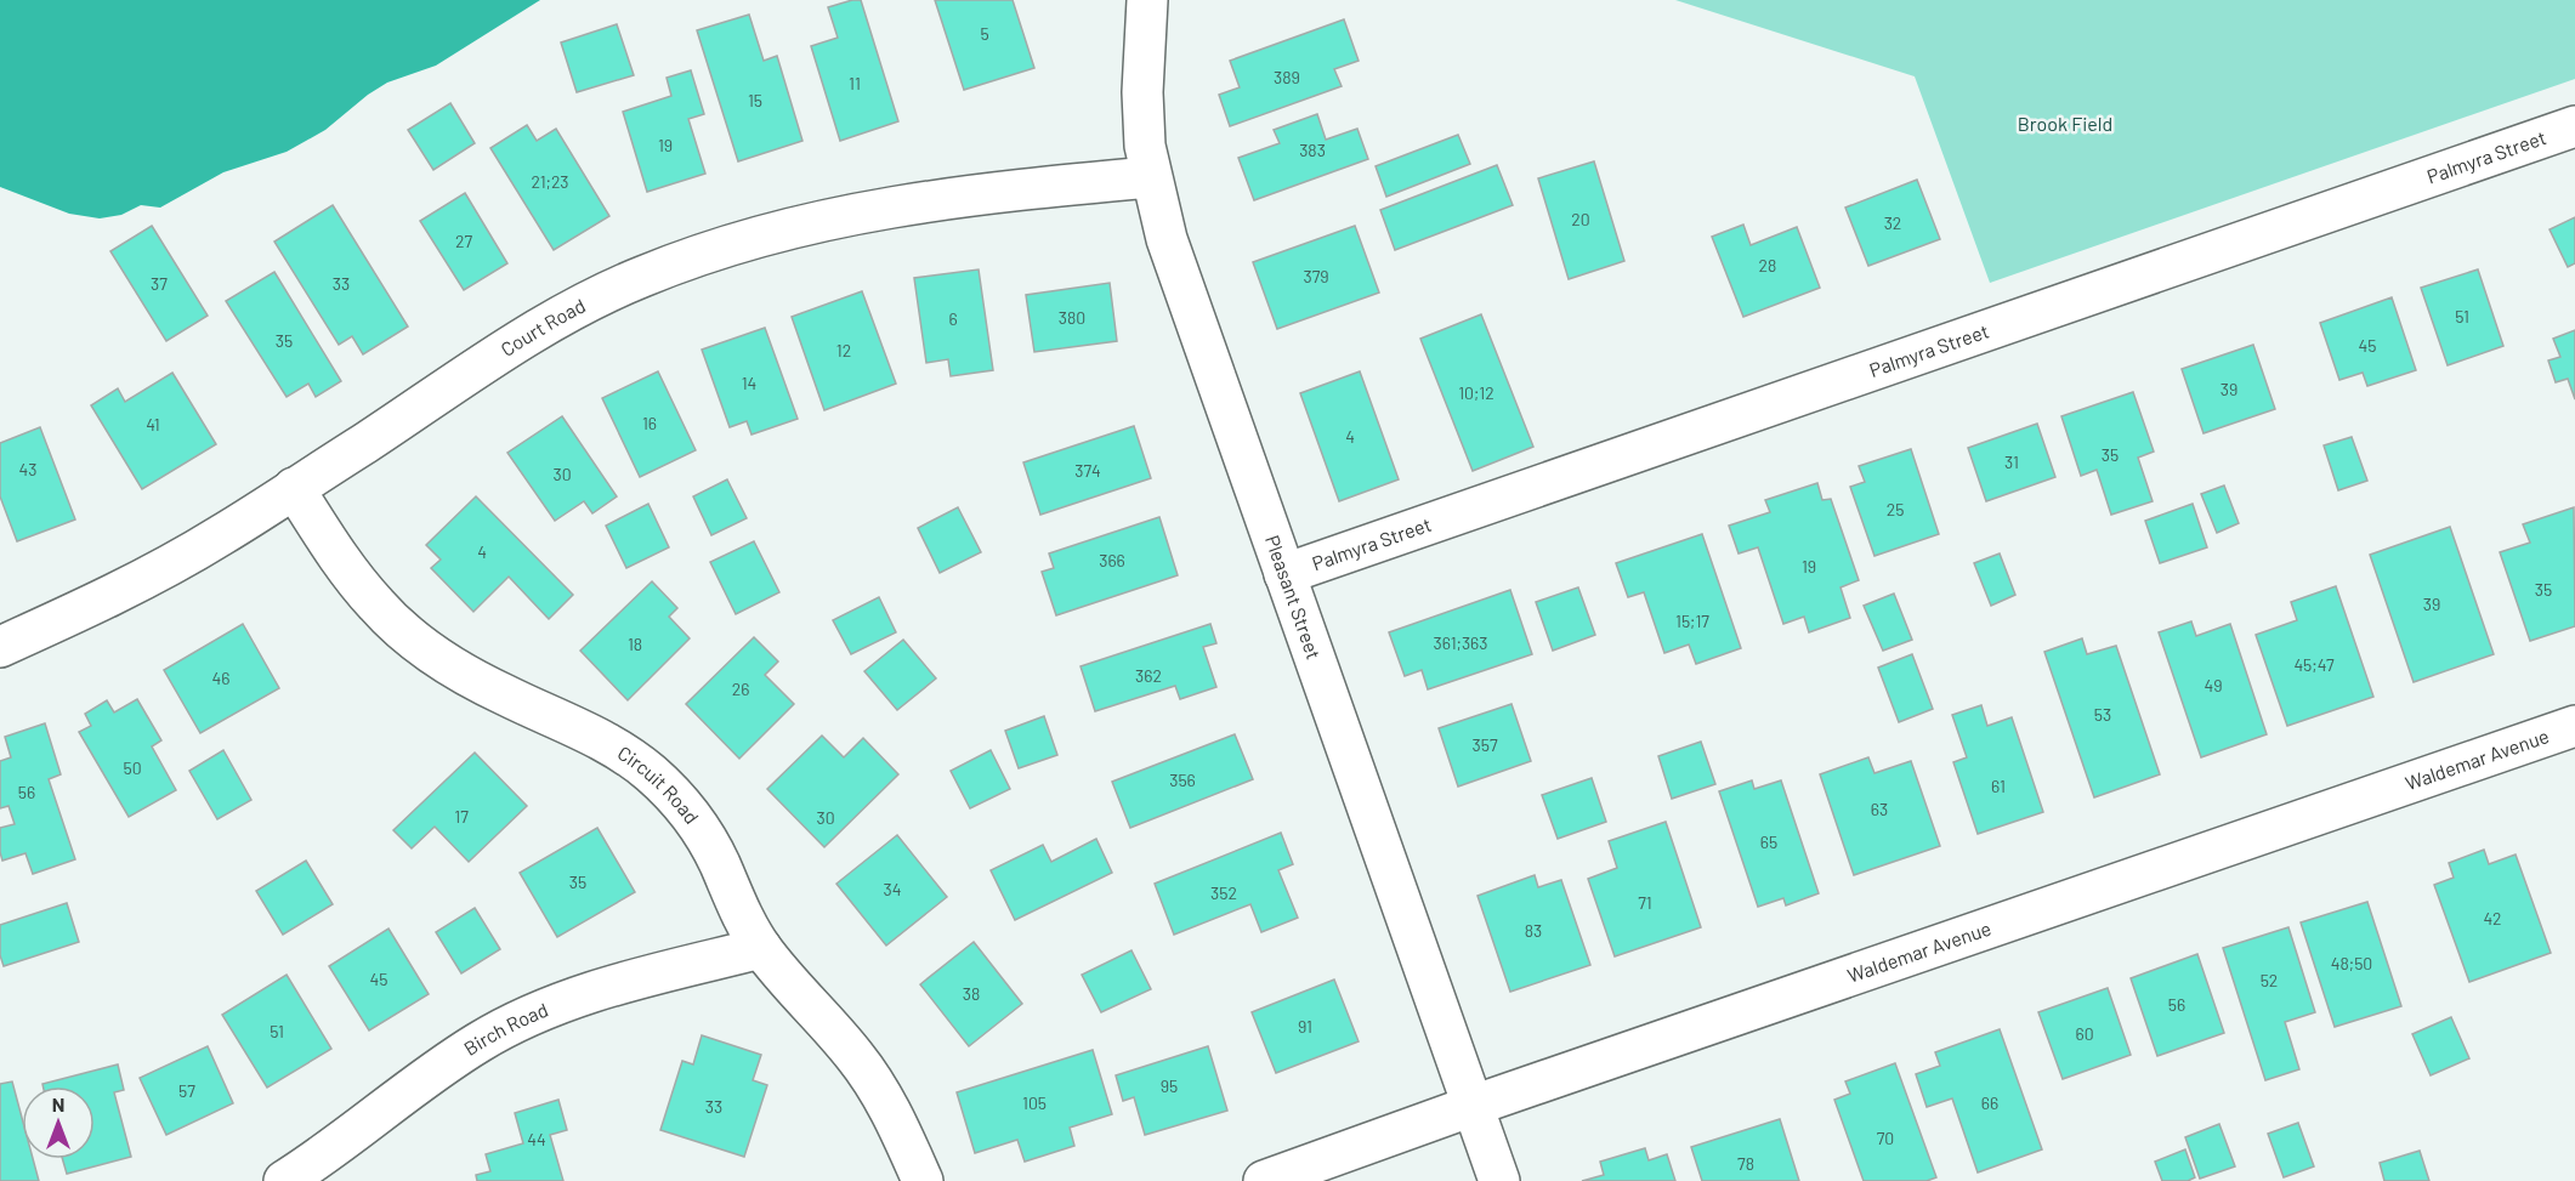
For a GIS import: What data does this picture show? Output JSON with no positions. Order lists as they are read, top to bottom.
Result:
{
  "streets": {
    "street": [
      "Palmyra Street",
      "Court Road",
      "Pleasant Street",
      "Waldemar Avenue",
      "Circuit Road",
      "Birch Road"
    ]
  },
  "crossings": [
    ["Palmyra Street", "Pleasant Street"],
    ["Court Road", "Pleasant Street"],
    ["Court Road", "Circuit Road"],
    ["Pleasant Street", "Waldemar Avenue"],
    ["Circuit Road", "Birch Road"]
  ],
  "parks": ["Brook Field"],
  "house_numbers": [
    "5",
    "389",
    "11",
    "15",
    "19",
    "383",
    "21;23",
    "20",
    "32",
    "27",
    "28",
    "379",
    "37",
    "33",
    "51",
    "380",
    "6",
    "35",
    "45",
    "12",
    "14",
    "39",
    "10;12",
    "16",
    "41",
    "4",
    "35",
    "31",
    "43",
    "374",
    "30",
    "25",
    "4",
    "366",
    "19",
    "35",
    "39",
    "15;17",
    "361;363",
    "18",
    "45;47",
    "362",
    "46",
    "49",
    "26",
    "53",
    "357",
    "50",
    "356",
    "61",
    "56",
    "63",
    "17",
    "30",
    "65",
    "35",
    "34",
    "352",
    "71",
    "42",
    "83",
    "48;50",
    "45",
    "52",
    "38",
    "56",
    "91",
    "51",
    "60",
    "95",
    "57",
    "105",
    "66",
    "33",
    "70",
    "44",
    "78"
  ],
  "north": "top"
}
